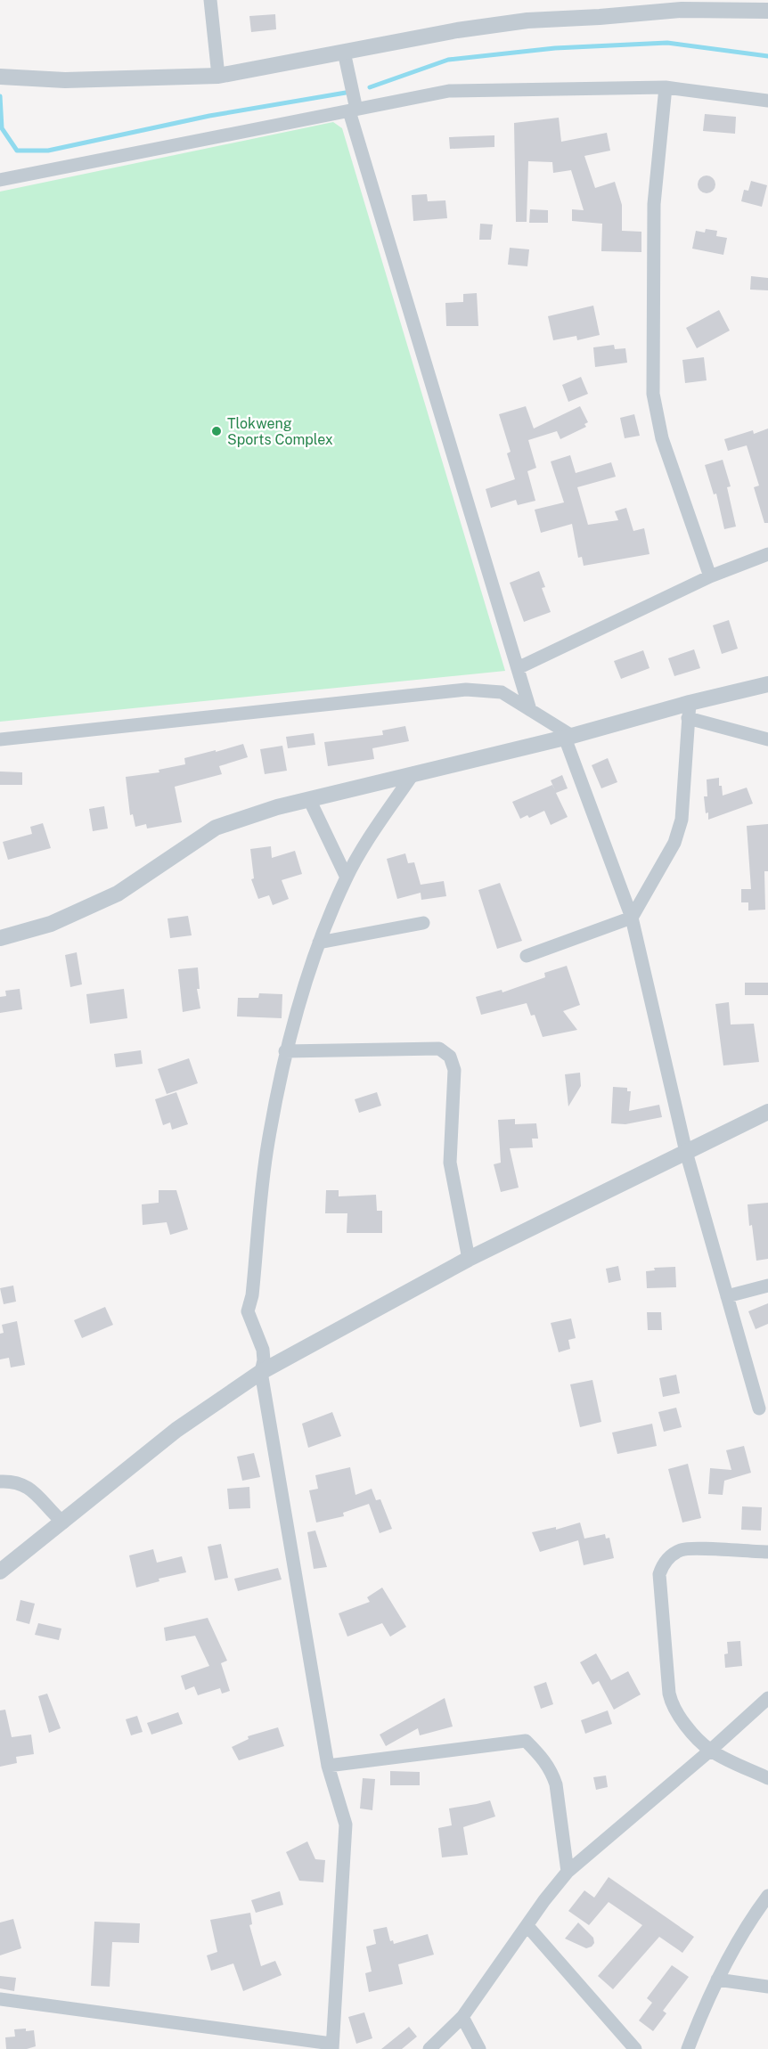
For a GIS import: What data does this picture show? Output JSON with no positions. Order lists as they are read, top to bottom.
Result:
{
  "places": ["Tlokweng Sports Complex"]
}
